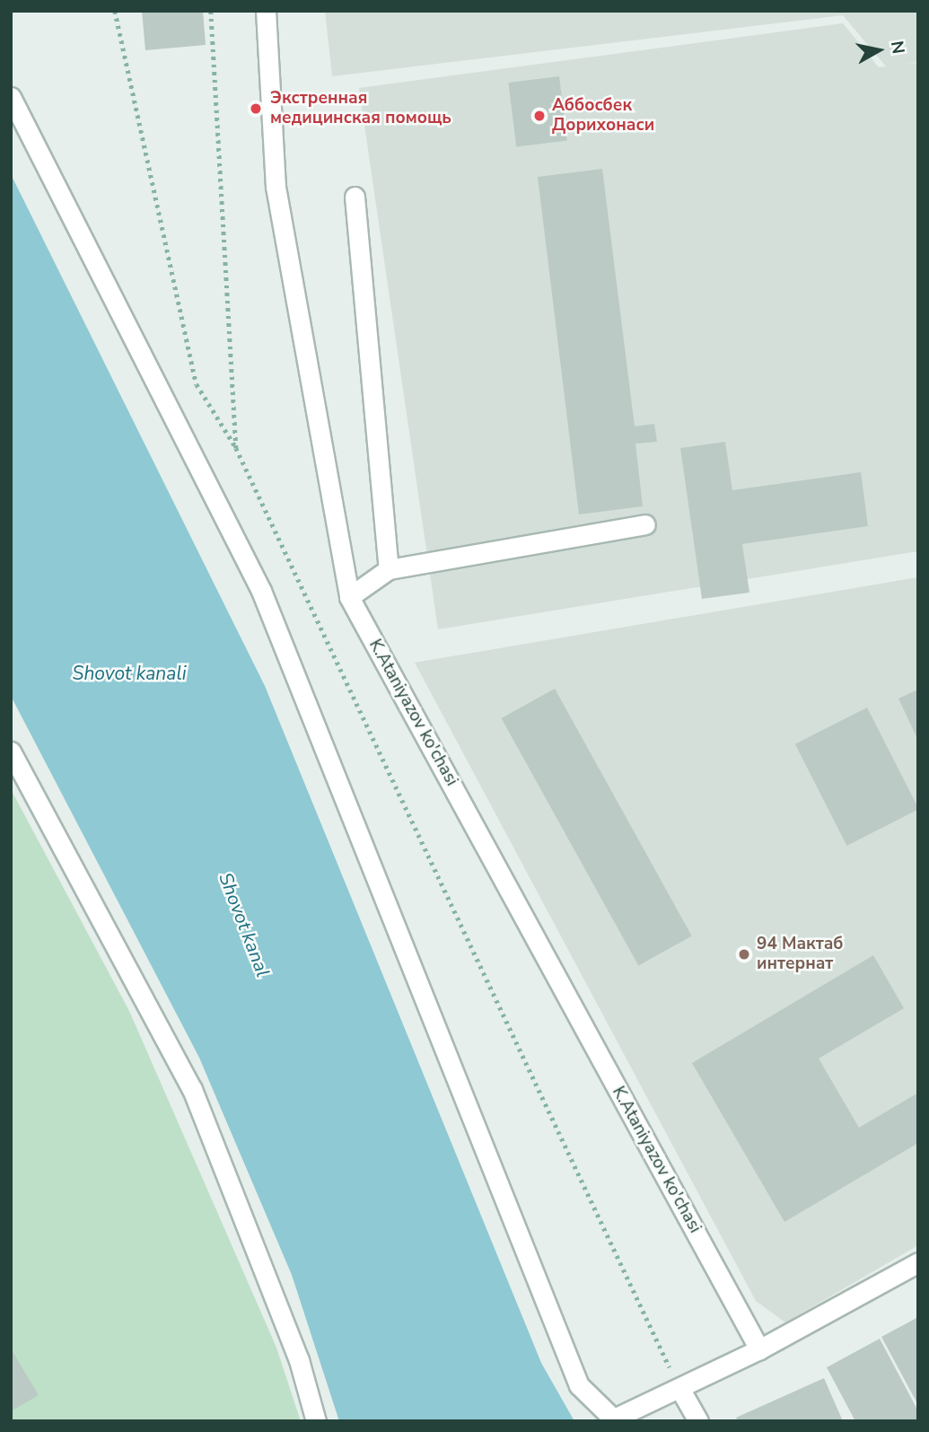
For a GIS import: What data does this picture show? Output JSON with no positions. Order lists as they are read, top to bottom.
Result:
{
  "streets": {
    "street": ["K.Ataniyazov ko'chasi"]
  },
  "water": ["Shovot kanali", "Shovot kanal"],
  "places": ["Экстренная медицинская помощь", "Аббосбек Дорихонаси", "94 Мактаб интернат"],
  "north": "right"
}
